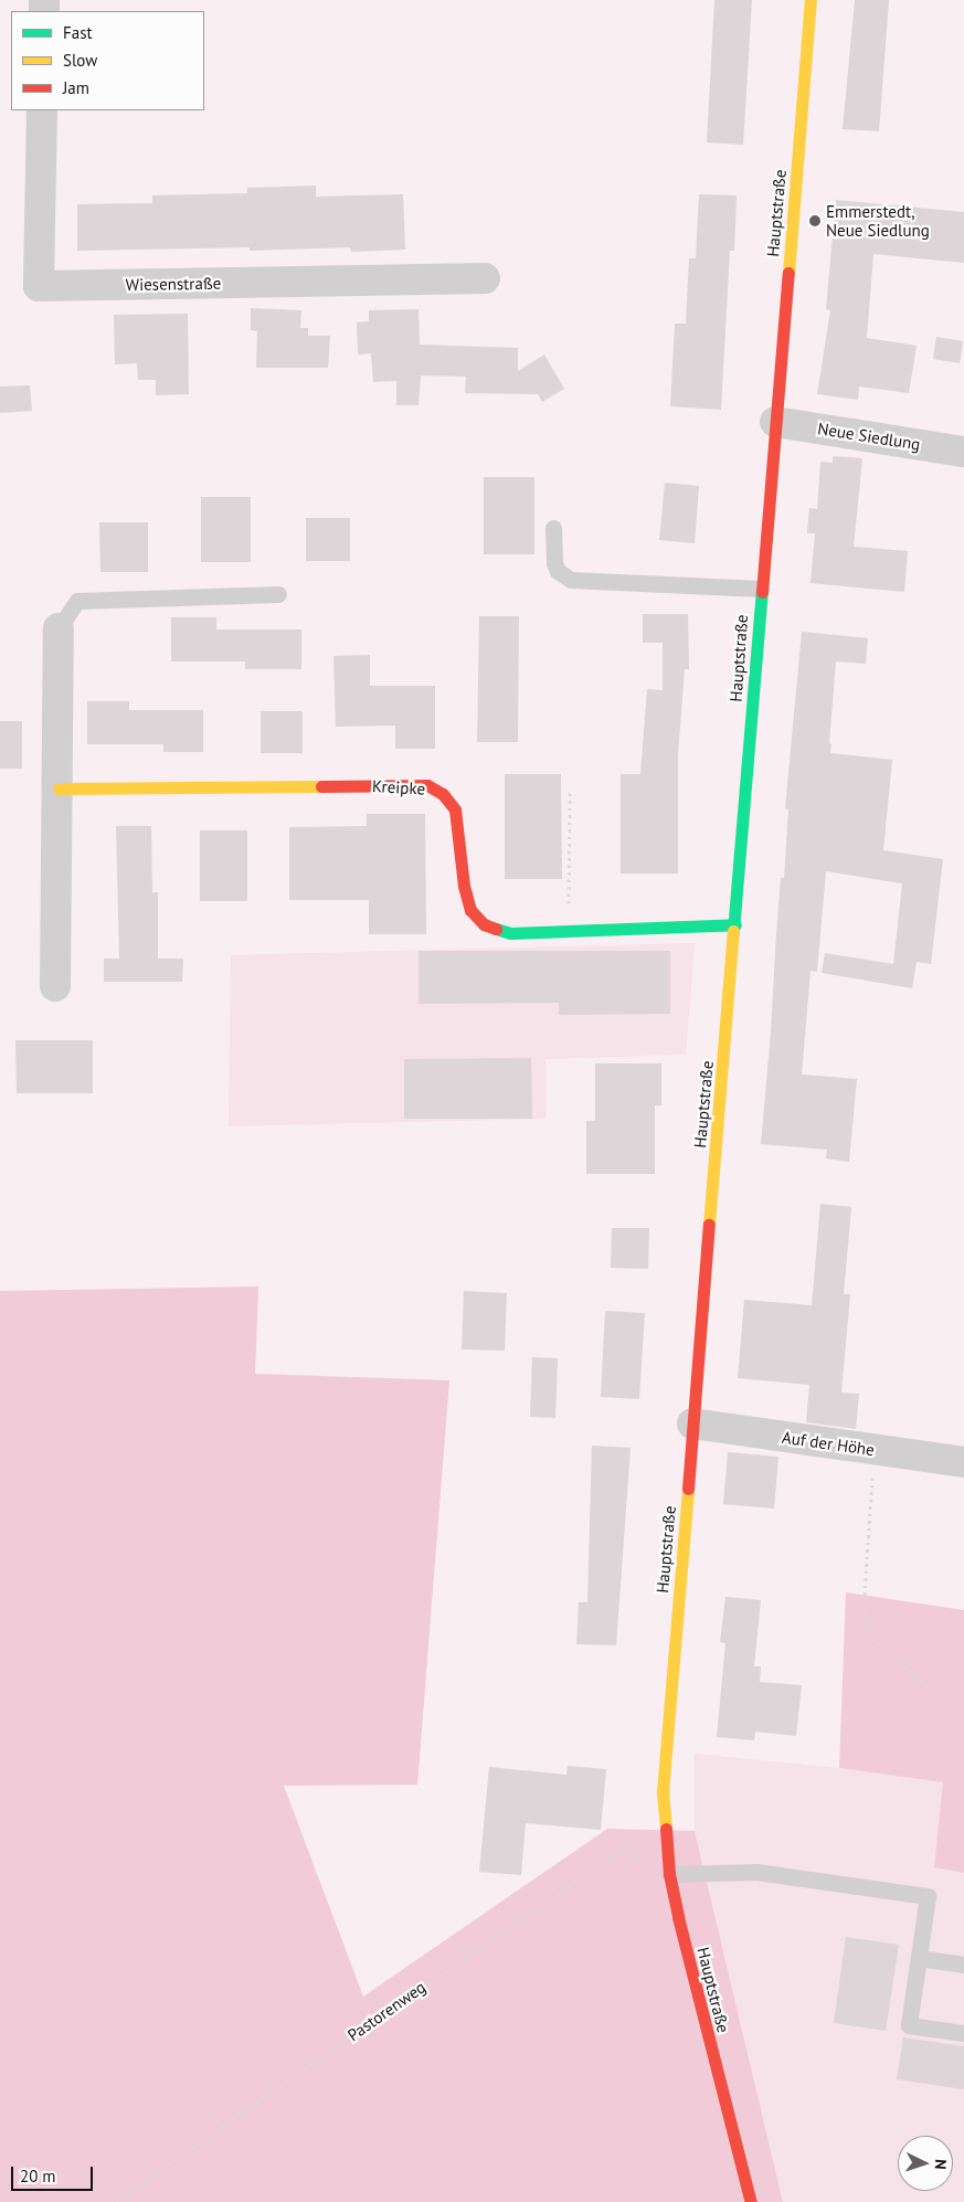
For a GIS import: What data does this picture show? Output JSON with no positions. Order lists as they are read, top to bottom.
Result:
{
  "streets": {
    "main road": ["Hauptstraße", "Kreipke"],
    "street": ["Wiesenstraße", "Neue Siedlung", "Auf der Höhe"],
    "path": ["Pastorenweg"]
  },
  "crossings": [
    ["Hauptstraße", "Neue Siedlung"],
    ["Hauptstraße", "Kreipke"],
    ["Hauptstraße", "Auf der Höhe"],
    ["Hauptstraße", "Pastorenweg"]
  ],
  "places": ["Emmerstedt, Neue Siedlung"],
  "legend": ["Fast", "Slow", "Jam"],
  "scale_bar": "20 m",
  "north": "right"
}
